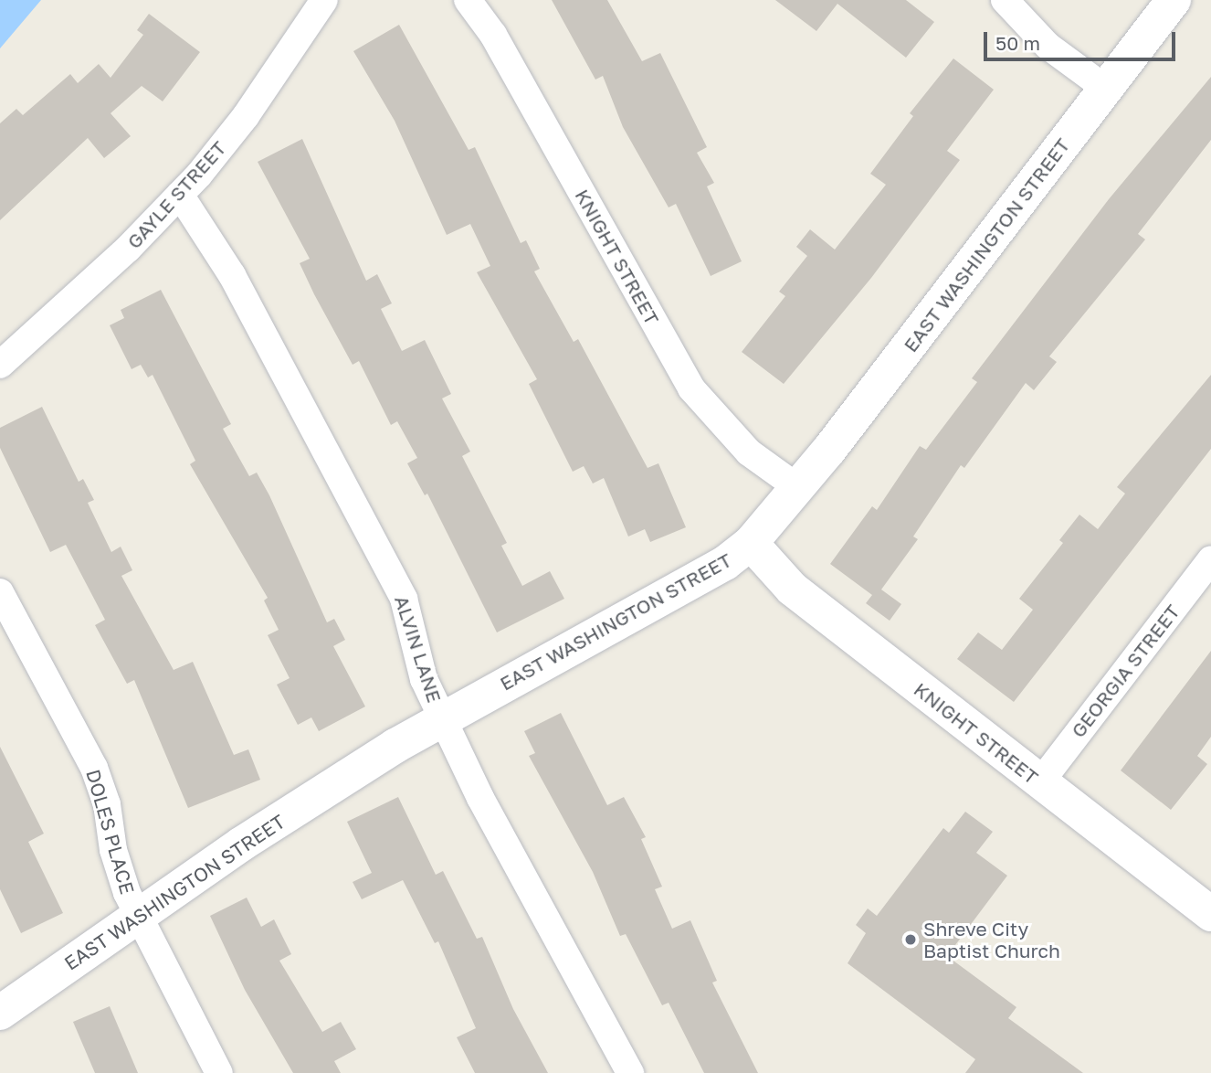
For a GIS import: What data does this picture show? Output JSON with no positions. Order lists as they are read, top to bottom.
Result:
{
  "streets": {
    "street": [
      "GAYLE STREET",
      "EAST WASHINGTON STREET",
      "KNIGHT STREET",
      "ALVIN LANE",
      "GEORGIA STREET",
      "DOLES PLACE"
    ]
  },
  "crossings": [
    ["GAYLE STREET", "ALVIN LANE"],
    ["EAST WASHINGTON STREET", "KNIGHT STREET"],
    ["EAST WASHINGTON STREET", "ALVIN LANE"],
    ["EAST WASHINGTON STREET", "DOLES PLACE"],
    ["KNIGHT STREET", "GEORGIA STREET"]
  ],
  "places": ["Shreve City Baptist Church"],
  "scale_bar": "50 m"
}
